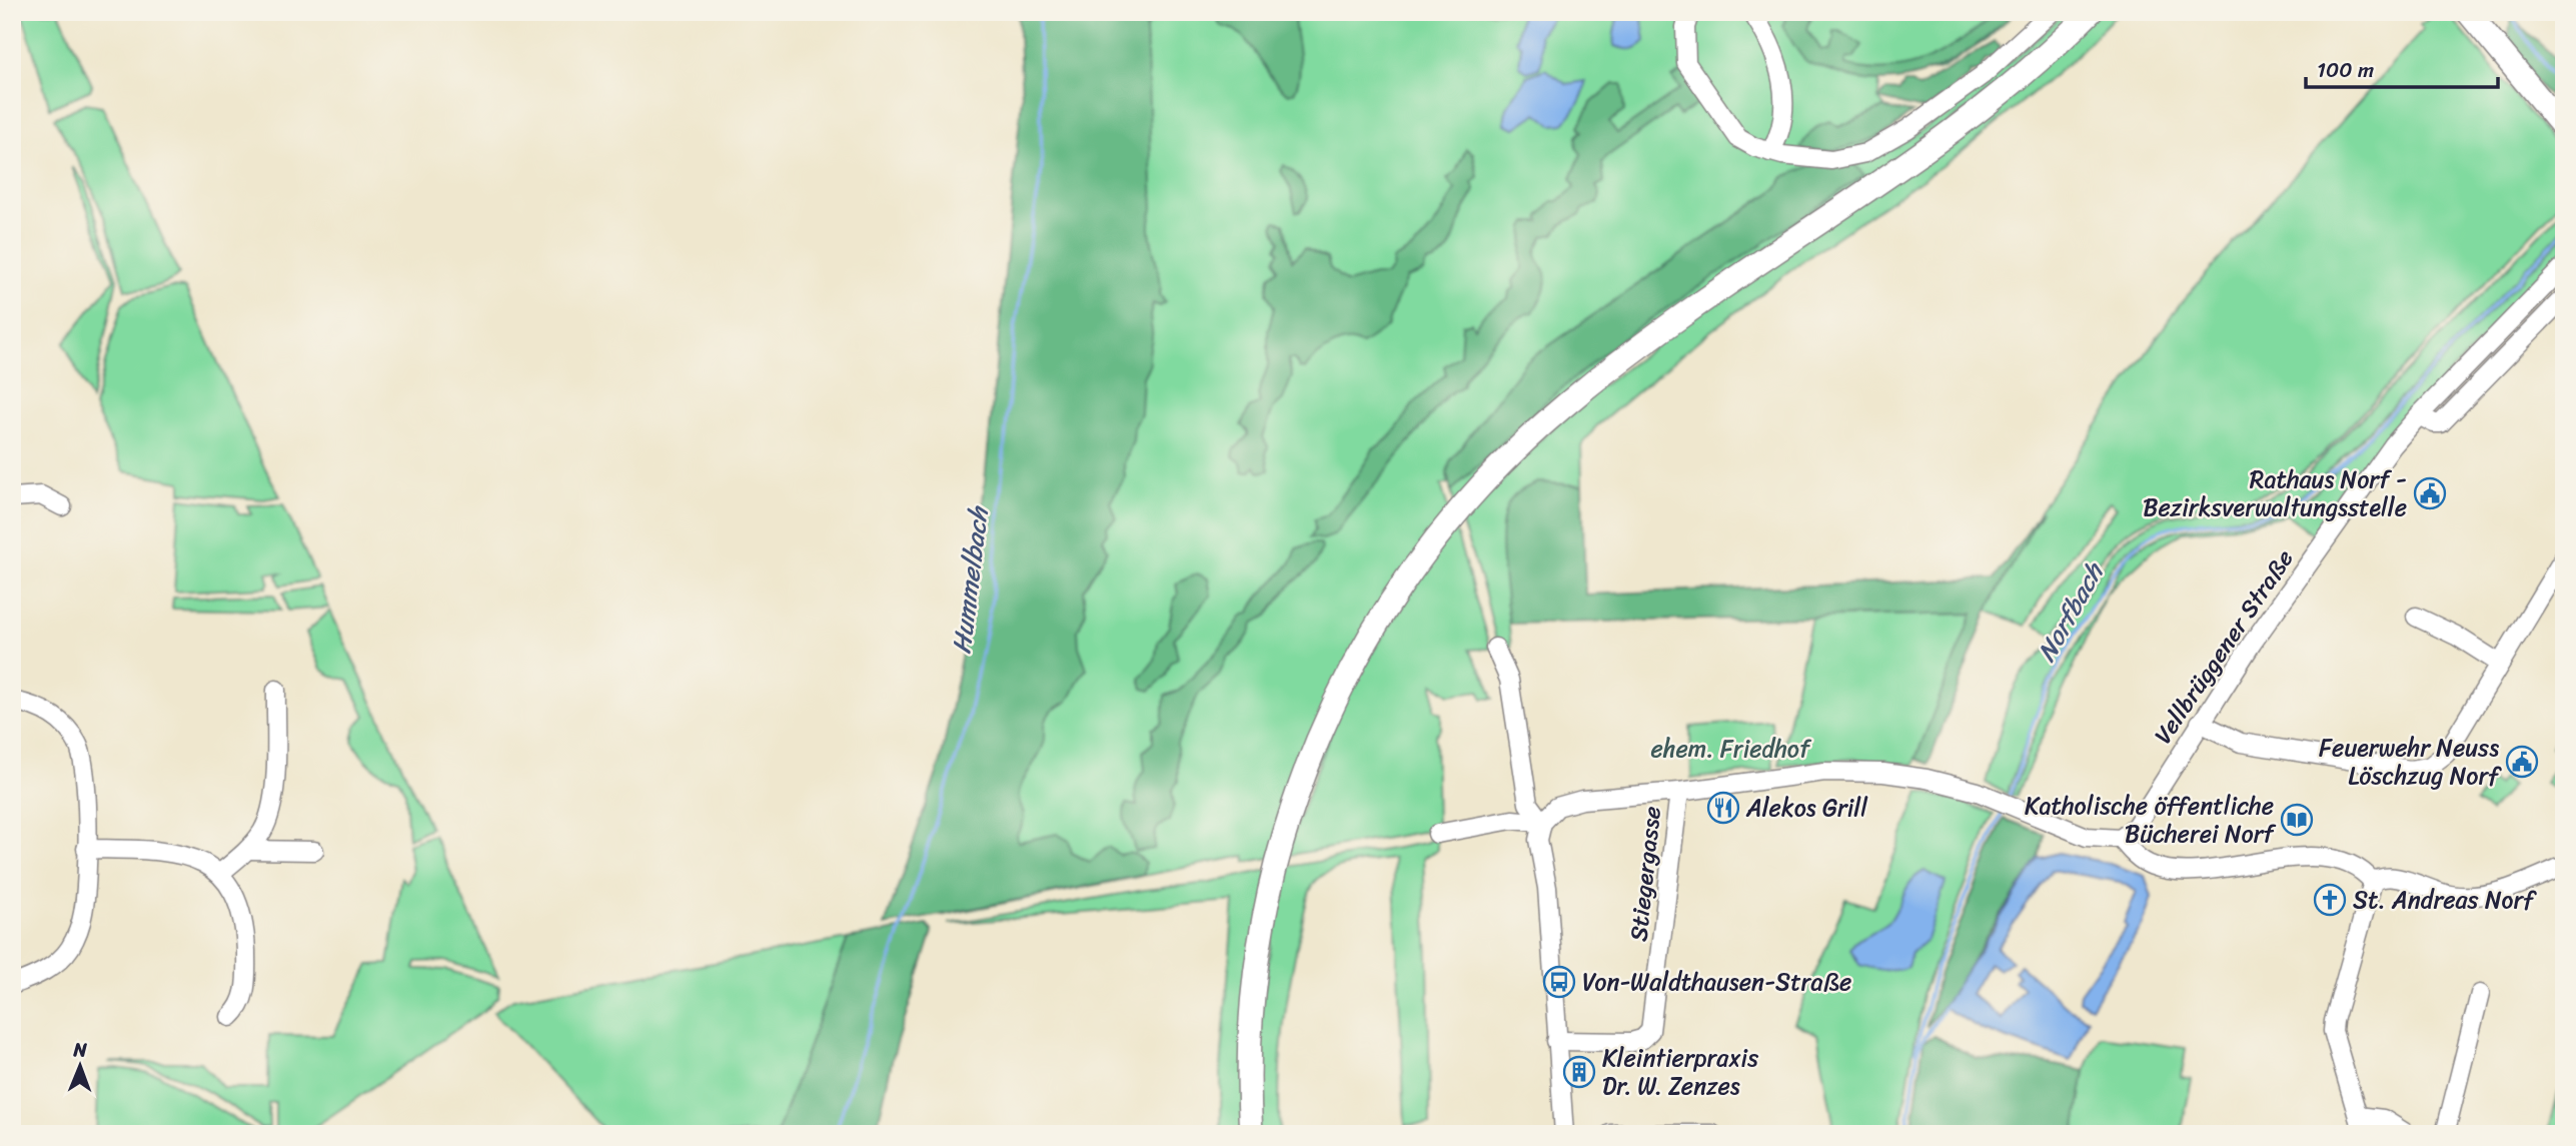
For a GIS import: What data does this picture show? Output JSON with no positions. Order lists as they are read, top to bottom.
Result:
{
  "streets": {
    "street": ["Vellbrüggener Straße", "Stiegergasse"]
  },
  "water": ["Hummelbach", "Norfbach"],
  "parks": ["ehem. Friedhof"],
  "places": {
    "public building": ["Rathaus Norf - Bezirksverwaltungsstelle", "Feuerwehr Neuss Löschzug Norf"],
    "restaurant": ["Alekos Grill"],
    "library": ["Katholische öffentliche Bücherei Norf"],
    "church": ["St. Andreas Norf"],
    "bus stop": ["Von-Waldthausen-Straße"],
    "building": ["Kleintierpraxis Dr. W. Zenzes"]
  },
  "scale_bar": "100 m",
  "north": "top"
}
